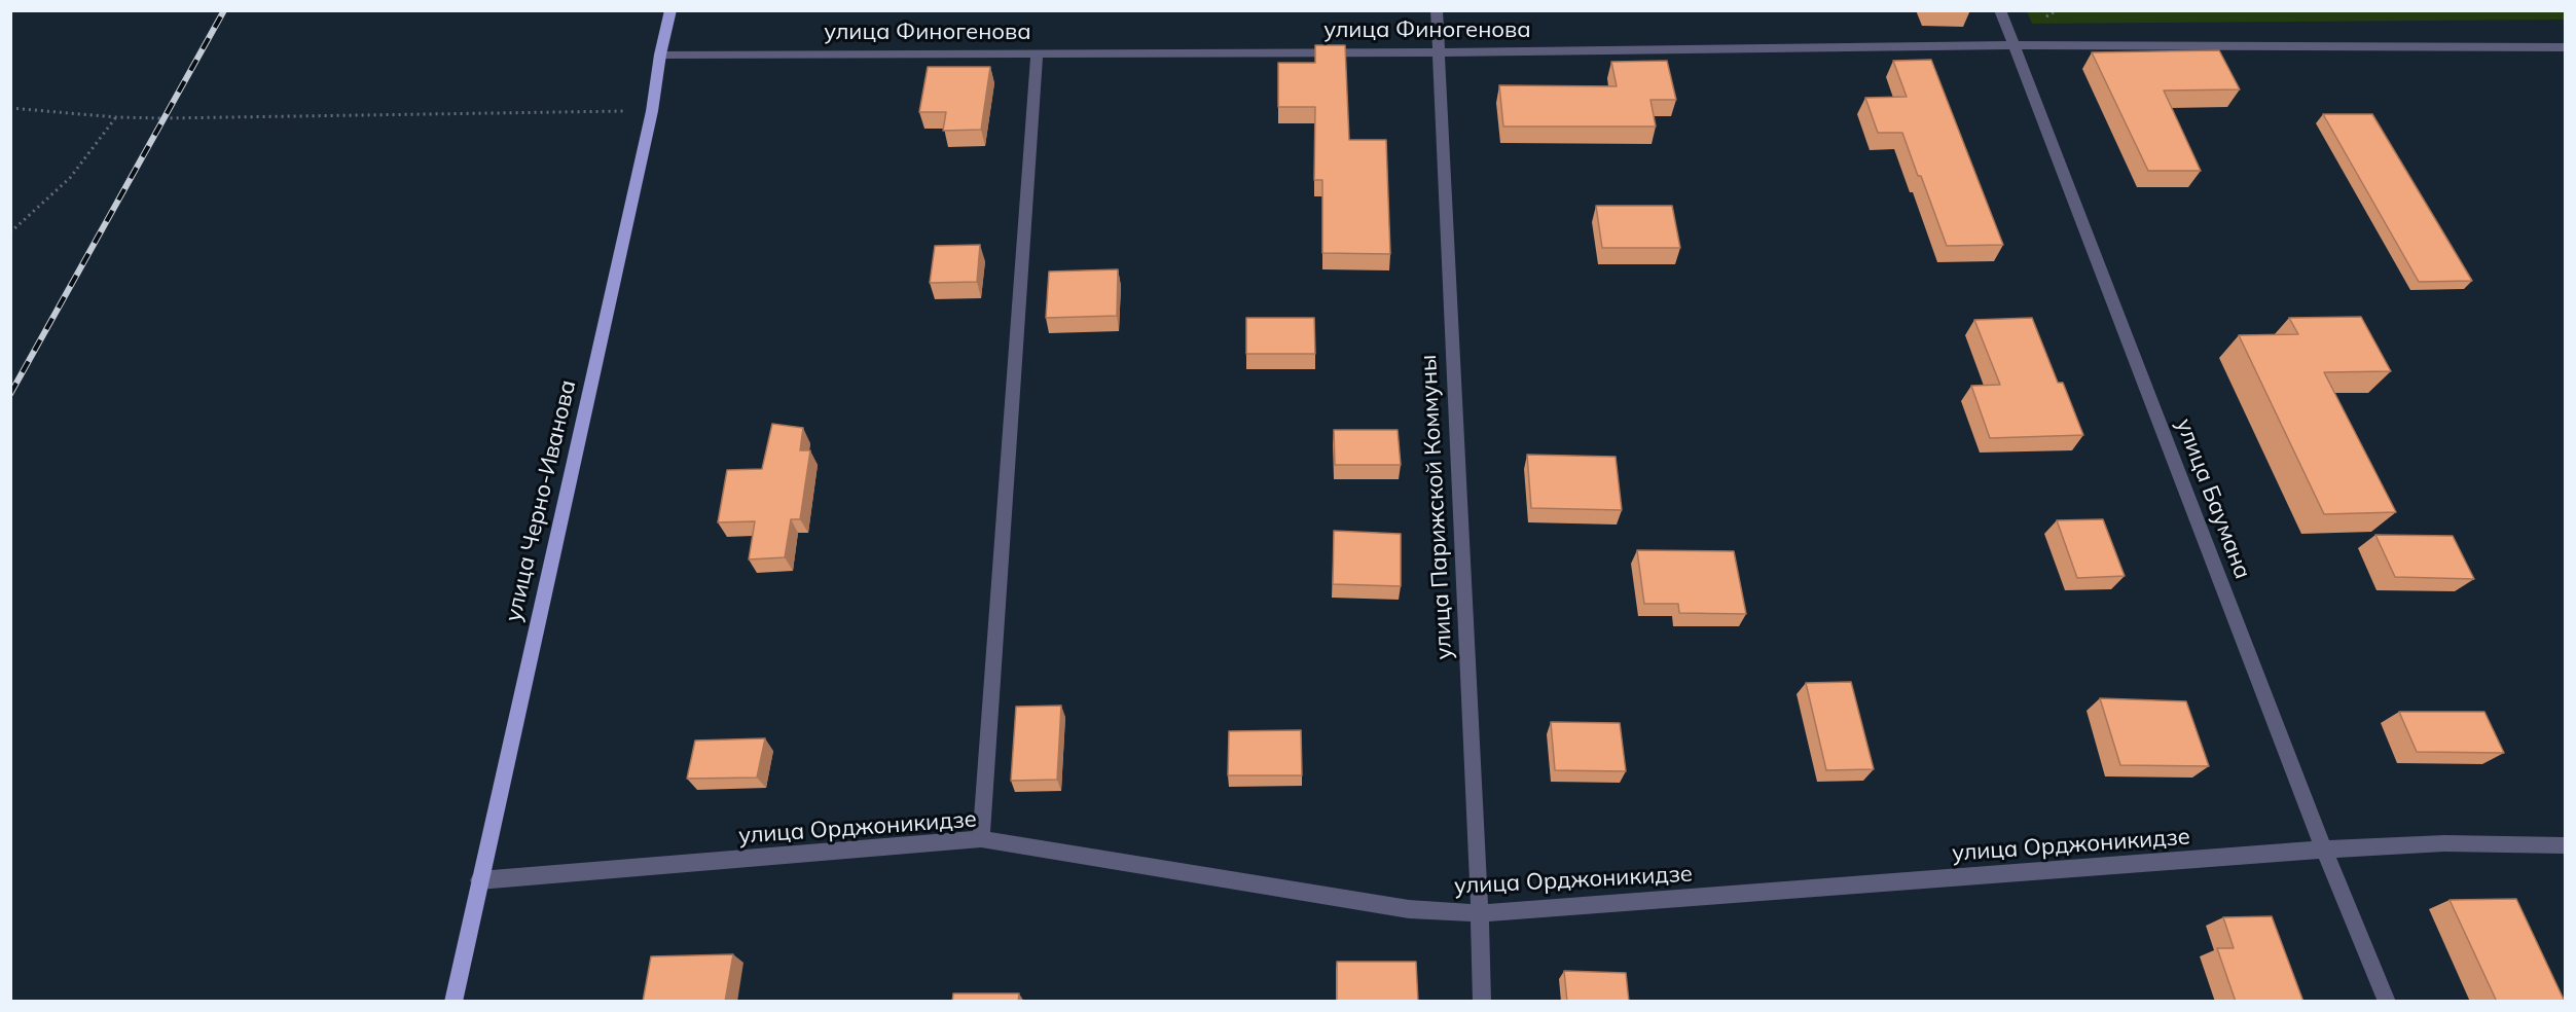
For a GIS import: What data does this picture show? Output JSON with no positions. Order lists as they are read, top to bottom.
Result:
{
  "streets": {
    "main road": ["улица Черно-Иванова"],
    "street": [
      "улица Финогенова",
      "улица Баумана",
      "улица Парижской Коммуны",
      "улица Орджоникидзе"
    ]
  },
  "crossings": [
    ["улица Финогенова", "улица Баумана"],
    ["улица Финогенова", "улица Черно-Иванова"],
    ["улица Финогенова", "улица Парижской Коммуны"],
    ["улица Баумана", "улица Орджоникидзе"],
    ["улица Черно-Иванова", "улица Орджоникидзе"],
    ["улица Парижской Коммуны", "улица Орджоникидзе"]
  ]
}
